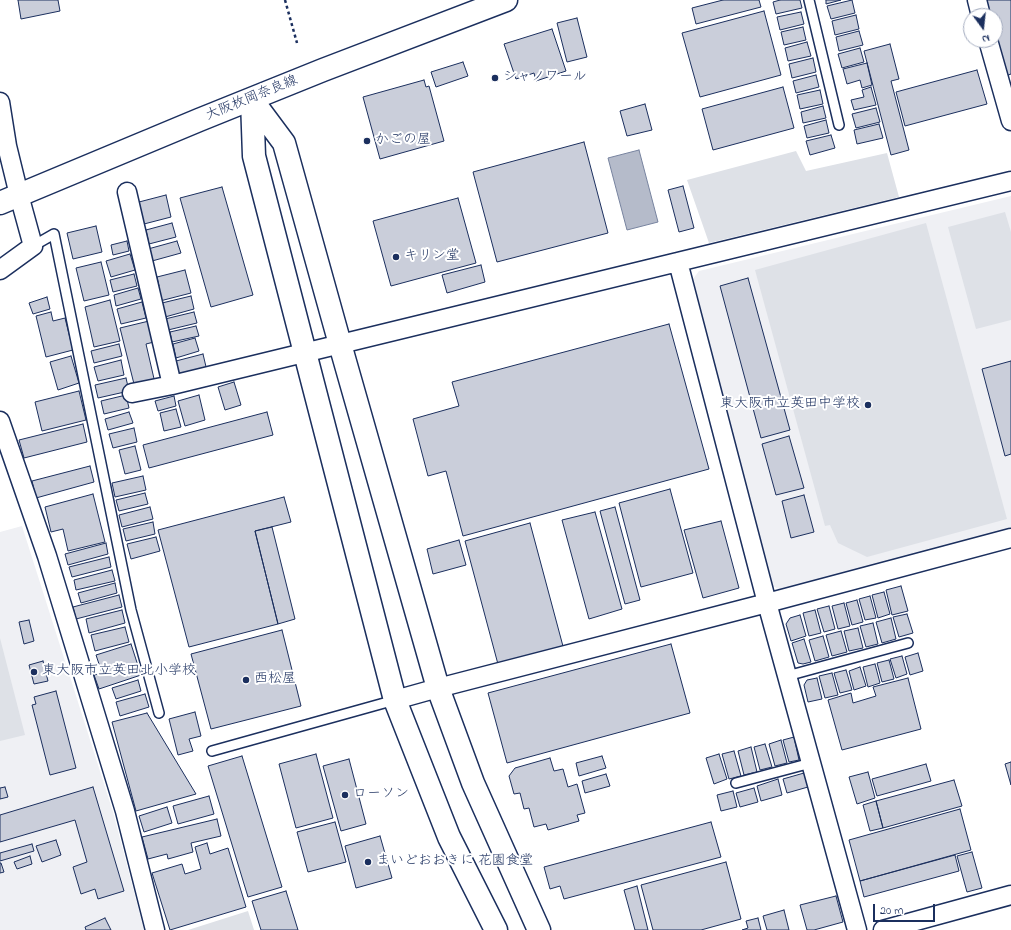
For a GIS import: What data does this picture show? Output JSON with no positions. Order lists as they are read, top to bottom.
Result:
{
  "streets": {
    "street": ["大阪枚岡奈良線"]
  },
  "places": [
    "シャノワール",
    "かごの屋",
    "キリン堂",
    "東大阪市立英田中学校",
    "東大阪市立英田北小学校",
    "西松屋",
    "ローソン",
    "まいどおおきに 花園食堂"
  ],
  "scale_bar": "20 m",
  "north": "bottom"
}
